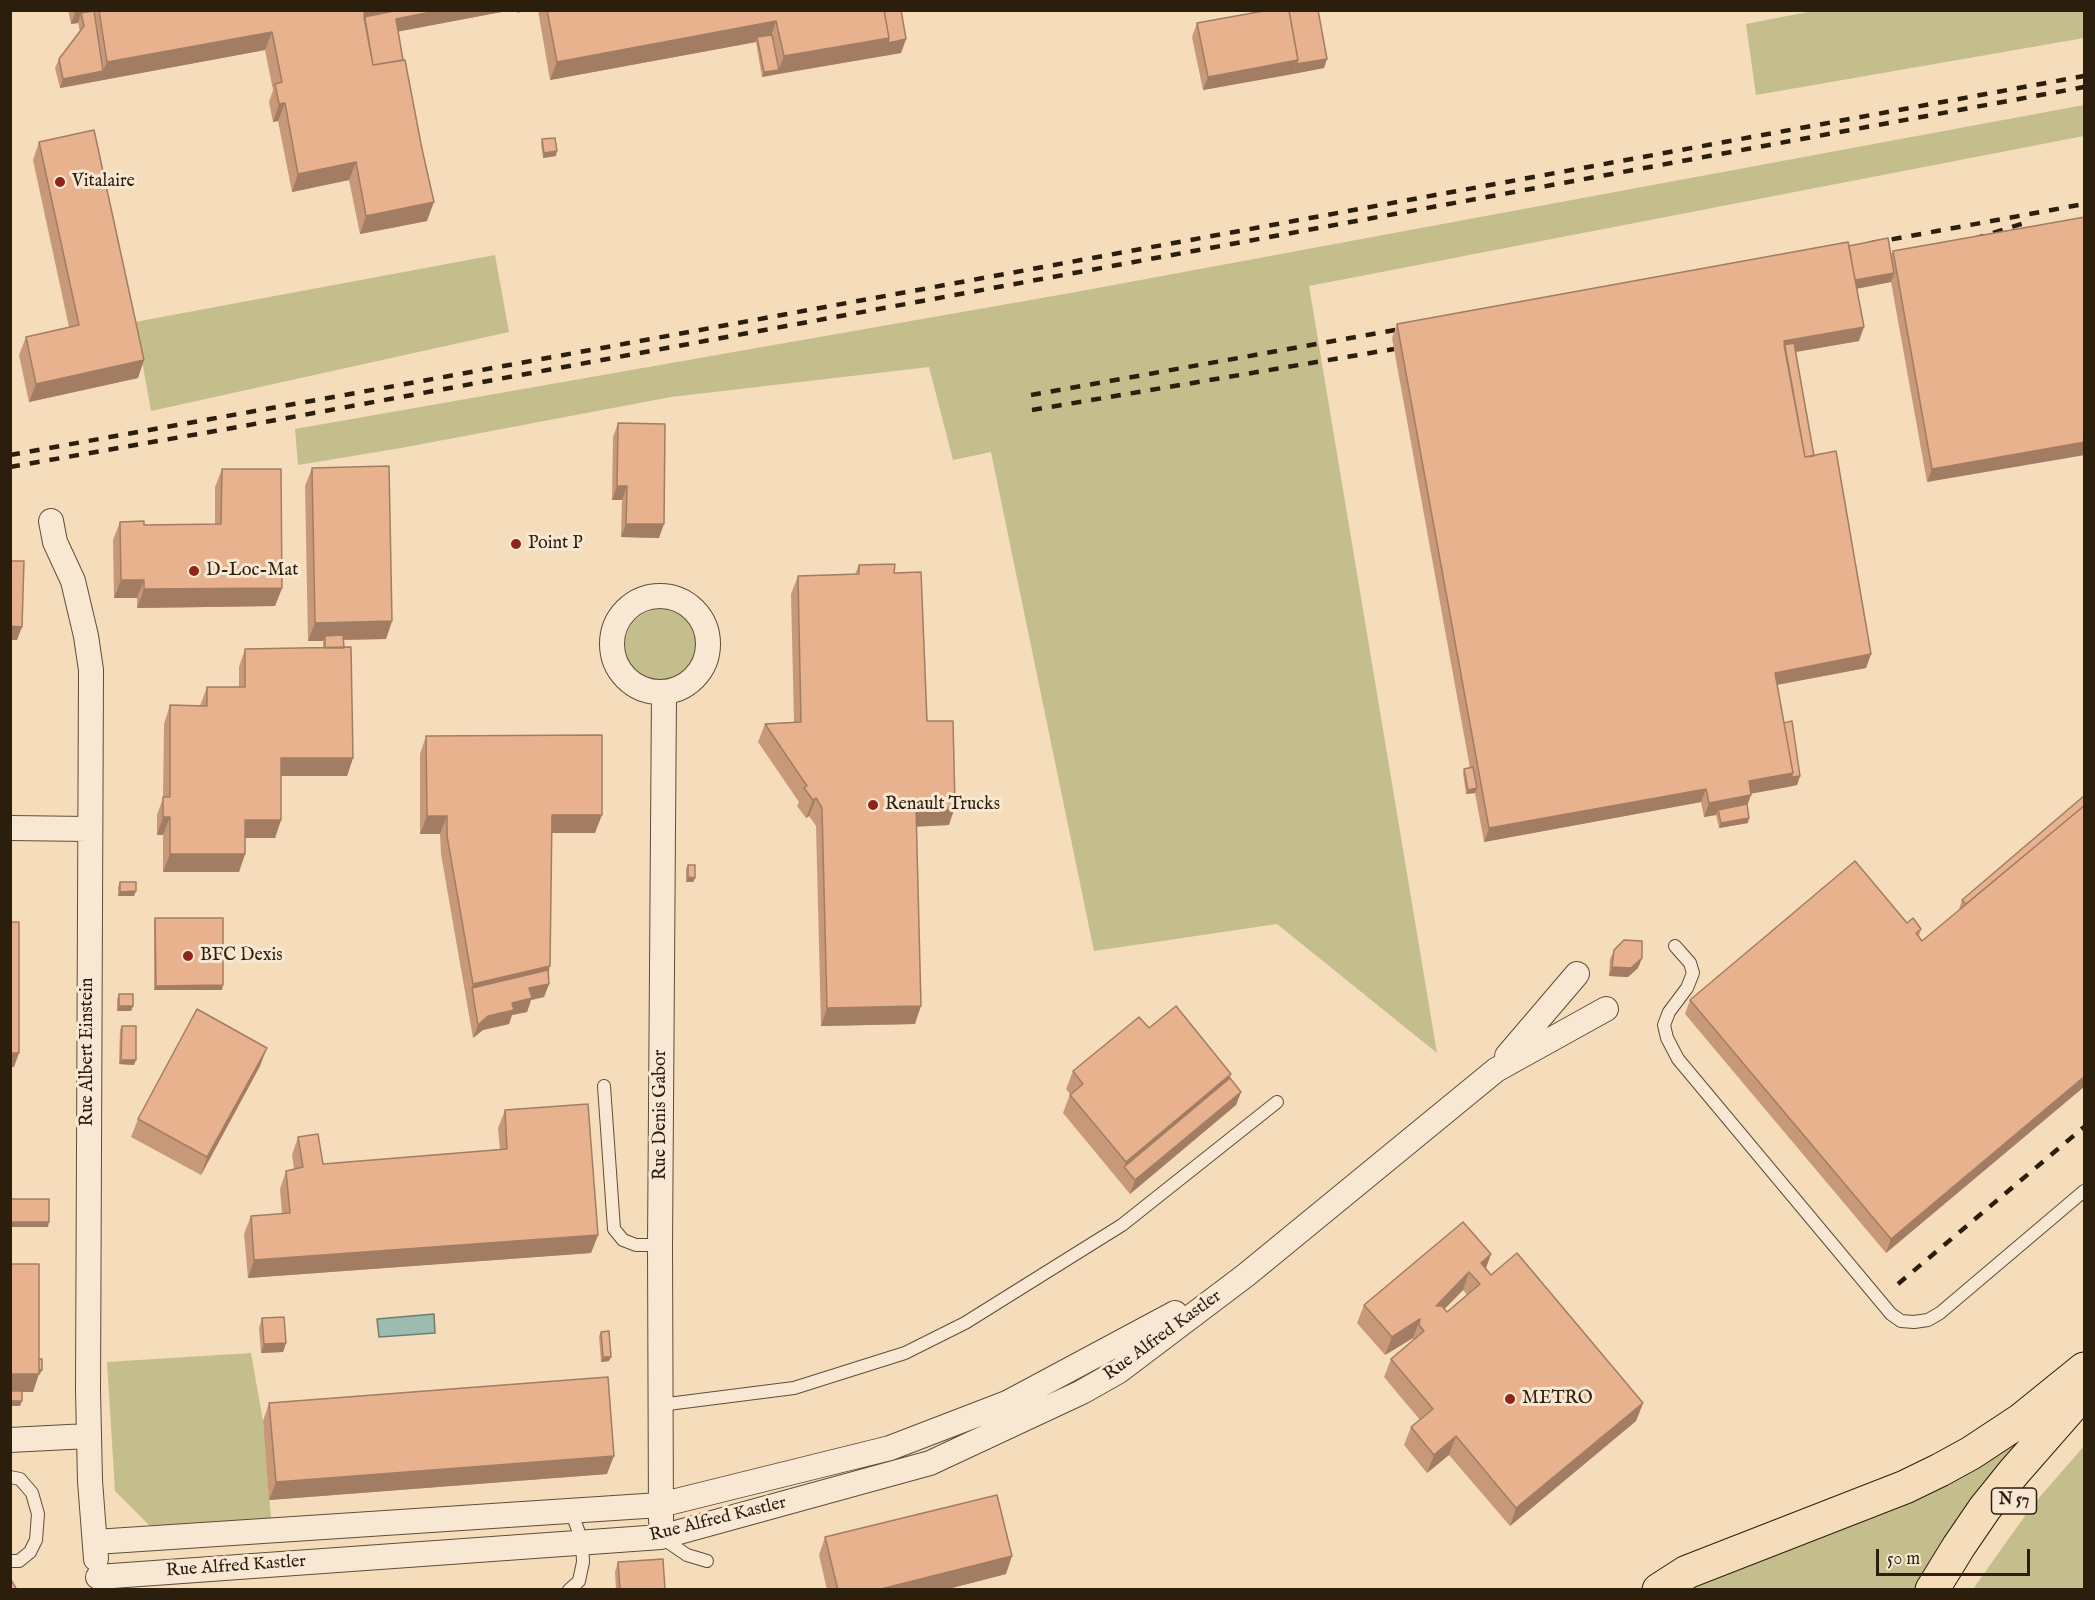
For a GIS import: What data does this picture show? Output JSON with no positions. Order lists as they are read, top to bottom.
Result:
{
  "streets": {
    "main road": ["N 57"],
    "street": ["Rue Albert Einstein", "Rue Denis Gabor", "Rue Alfred Kastler"]
  },
  "crossings": [
    ["Rue Albert Einstein", "Rue Alfred Kastler"],
    ["Rue Denis Gabor", "Rue Alfred Kastler"]
  ],
  "places": [
    "Vitalaire",
    "Point P",
    "D-Loc-Mat",
    "Renault Trucks",
    "BFC Dexis",
    "METRO"
  ],
  "scale_bar": "50 m"
}
